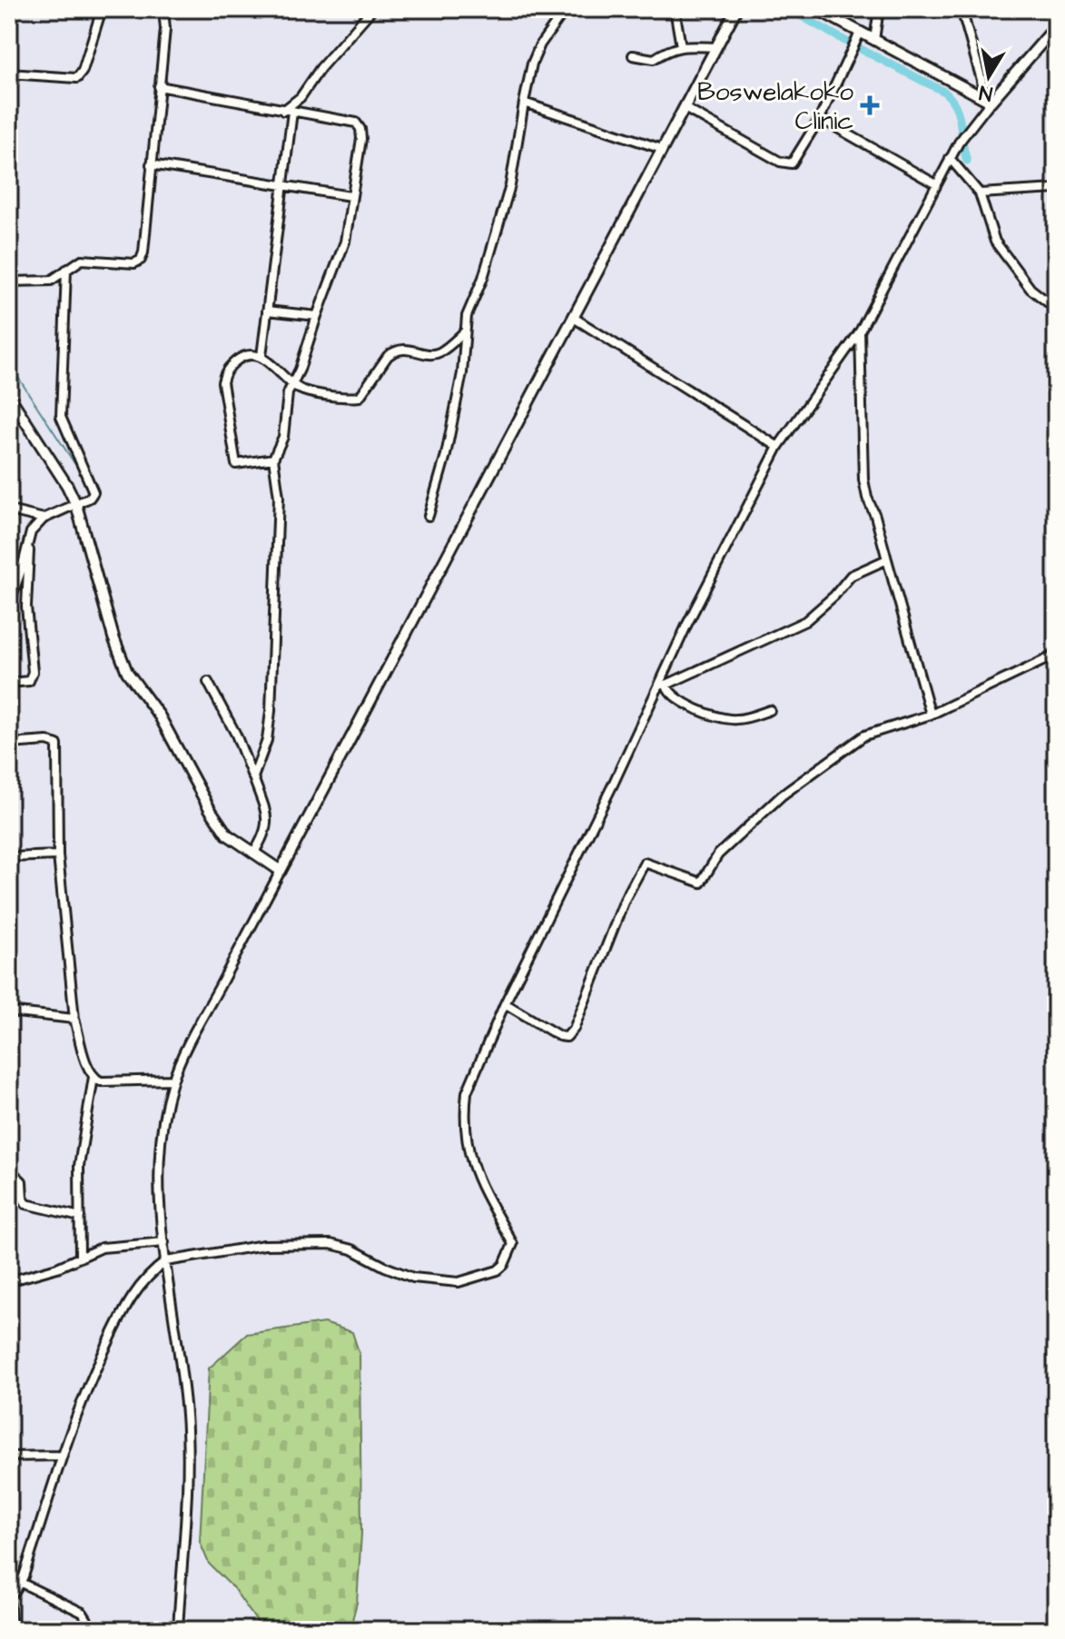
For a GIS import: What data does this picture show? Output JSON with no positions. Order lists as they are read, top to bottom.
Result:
{
  "places": {
    "health": ["Boswelakoko Clinic"]
  },
  "north": "bottom"
}
